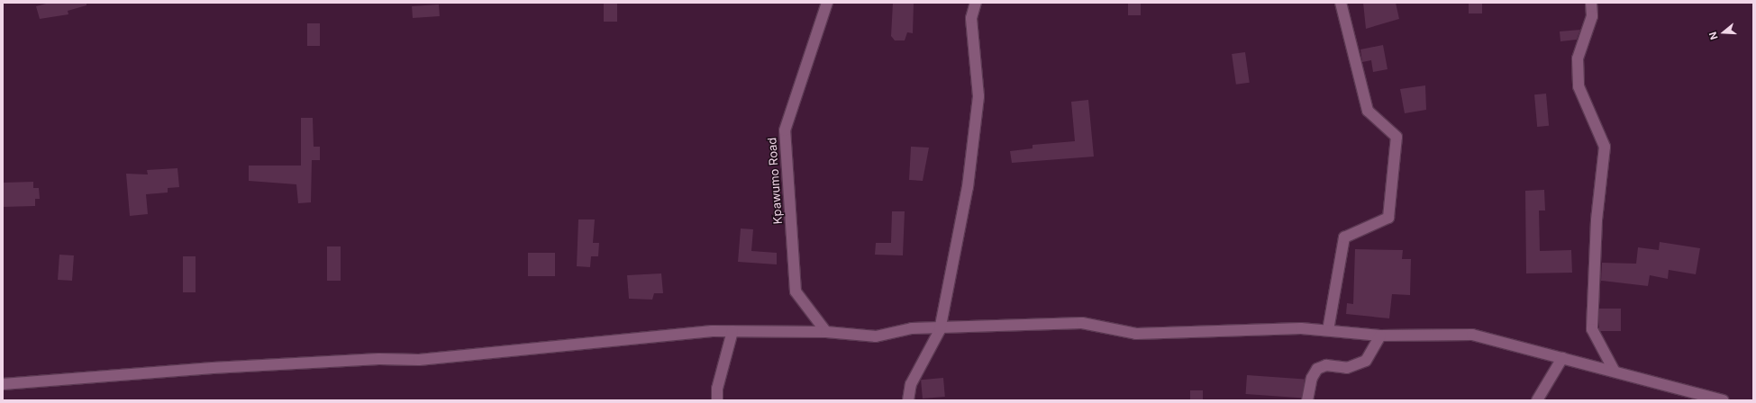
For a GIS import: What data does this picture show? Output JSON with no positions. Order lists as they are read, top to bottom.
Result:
{
  "streets": {
    "street": ["Kpawumo Road"]
  },
  "north": "left"
}
